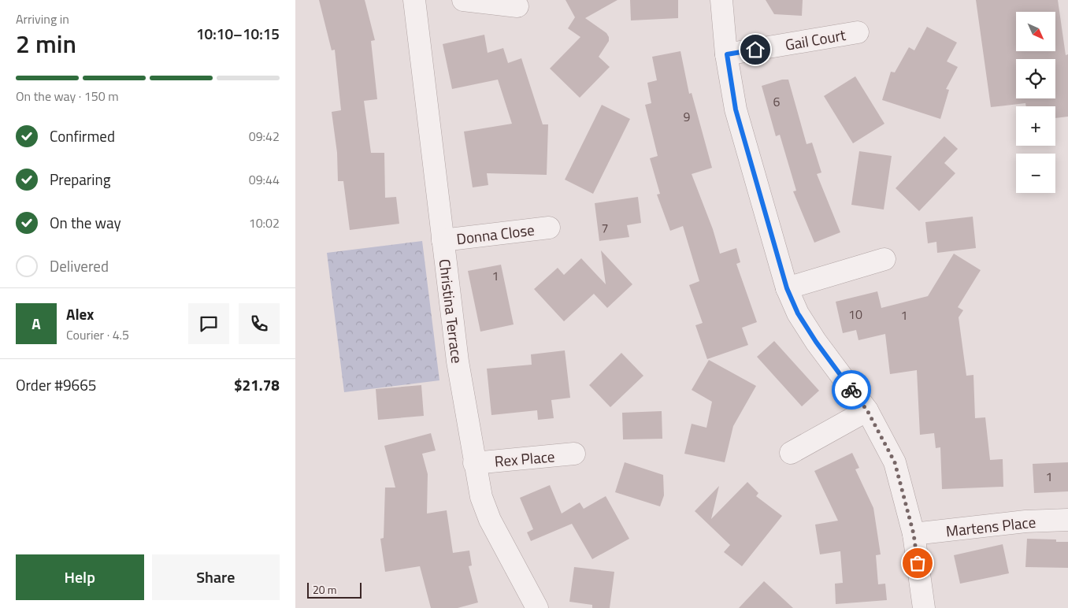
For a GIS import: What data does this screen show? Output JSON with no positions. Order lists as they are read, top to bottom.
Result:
{
  "streets": {
    "street": [
      "Gail Court",
      "Donna Close",
      "Christina Terrace",
      "Rex Place",
      "Martens Place"
    ]
  },
  "crossings": [
    ["Donna Close", "Christina Terrace"],
    ["Christina Terrace", "Rex Place"]
  ],
  "house_numbers": [
    "6",
    "9",
    "7",
    "1",
    "10",
    "1",
    "1"
  ],
  "scale_bar": "20 m",
  "north": "bottom right",
  "page": {
    "heading": ["2 min", "Arriving in", "10:10–10:15"],
    "panel": [
      "Alex",
      "Courier · 4.5",
      "Order #9665",
      "$21.78"
    ],
    "map_buttons": ["+", "−"],
    "bar": "On the way · 150 m",
    "list": [
      ["Confirmed", "09:42"],
      ["Preparing", "09:44"],
      ["On the way", "10:02"],
      "Delivered"
    ],
    "round": "A",
    "buttons": ["Help", "Share"],
    "scale": "20 m"
  }
}
